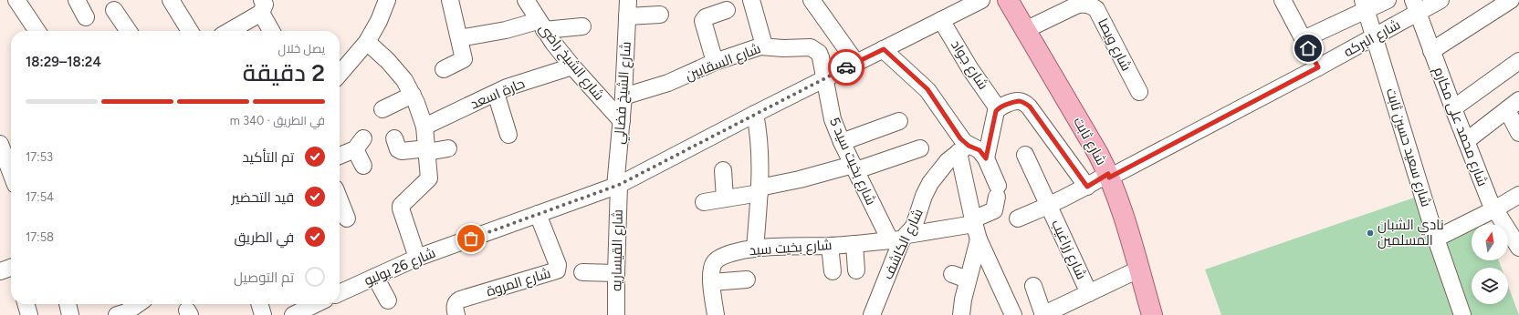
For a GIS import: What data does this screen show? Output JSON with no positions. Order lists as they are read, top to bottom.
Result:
{
  "streets": {
    "main road": ["شارع ثابت"],
    "street": [
      "شارع البركه",
      "شارع ويصا",
      "شارع الشيخ راضى",
      "شارع السقايين",
      "شارع جواد",
      "شارع الشيخ فضالي",
      "حارة اسعد",
      "شارع محمد على مكارم",
      "شارع سعيد حسين ثابت",
      "شارع بخيت سيد 5",
      "شارع الكاشف",
      "شارع بخيت سيد",
      "شارع زراغيب",
      "شارع القيساريه",
      "شارع 26 يوليو",
      "شارع المروة"
    ]
  },
  "crossings": [
    ["شارع البركه", "شارع محمد على مكارم"],
    ["شارع البركه", "شارع ثابت"],
    ["شارع البركه", "شارع سعيد حسين ثابت"],
    ["شارع البركه", "شارع زراغيب"],
    ["شارع ويصا", "شارع ثابت"],
    ["شارع الشيخ راضى", "شارع الشيخ فضالي"],
    ["شارع الشيخ راضى", "حارة اسعد"],
    ["شارع السقايين", "شارع الشيخ فضالي"],
    ["شارع السقايين", "شارع بخيت سيد 5"],
    ["شارع السقايين", "شارع 26 يوليو"],
    ["شارع جواد", "شارع 26 يوليو"],
    ["شارع الشيخ فضالي", "شارع القيساريه"],
    ["شارع الشيخ فضالي", "شارع 26 يوليو"],
    ["شارع بخيت سيد 5", "شارع الكاشف"],
    ["شارع بخيت سيد 5", "شارع بخيت سيد"],
    ["شارع بخيت سيد 5", "شارع 26 يوليو"],
    ["شارع الكاشف", "شارع بخيت سيد"],
    ["شارع القيساريه", "شارع 26 يوليو"],
    ["شارع 26 يوليو", "شارع المروة"]
  ],
  "places": ["نادي الشبان المسلمين"],
  "north": "top",
  "page": {
    "heading": ["2 دقيقة", "يصل خلال", "18:24–18:29"],
    "bar": "في الطريق · 340 m",
    "list": [
      ["تم التأكيد", "17:53"],
      ["قيد التحضير", "17:54"],
      ["في الطريق", "17:58"],
      "تم التوصيل"
    ]
  }
}
